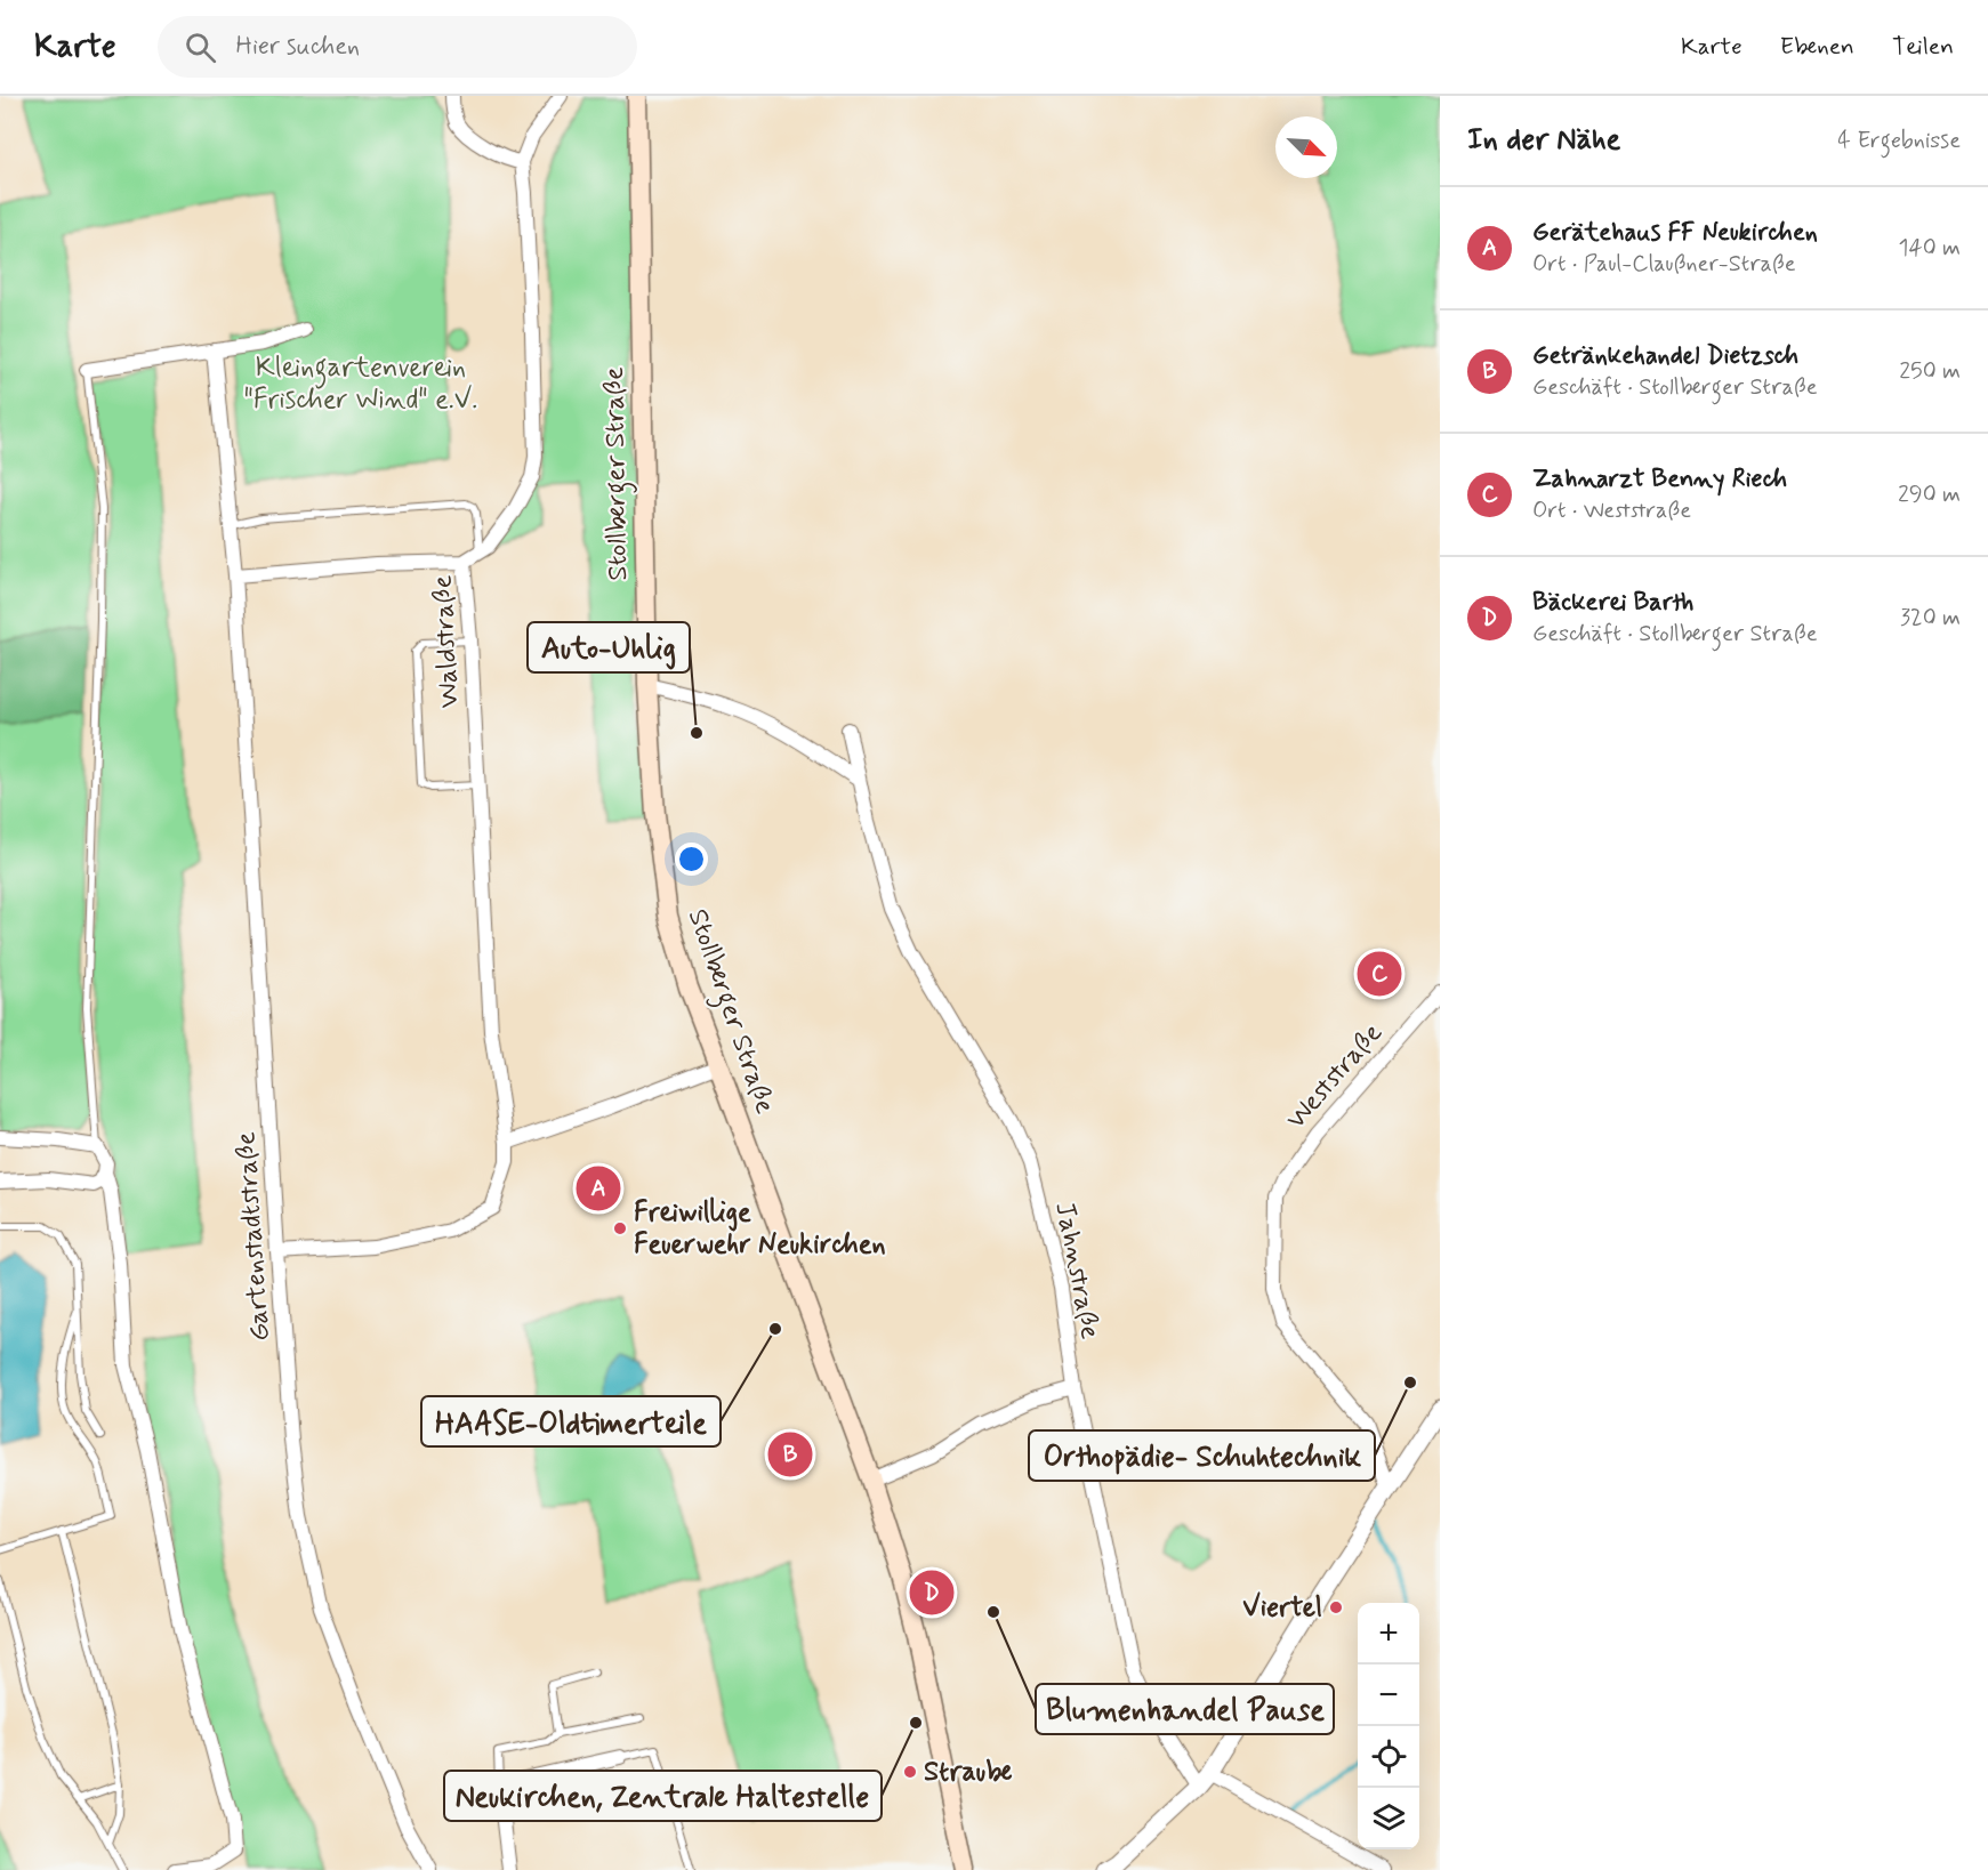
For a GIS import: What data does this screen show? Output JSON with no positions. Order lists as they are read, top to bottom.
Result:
{
  "streets": {
    "main road": ["Stollberger Straße"],
    "street": [
      "Waldstraße",
      "Weststraße",
      "Gartenstadtstraße",
      "Jahnstraße"
    ]
  },
  "crossings": [
    ["Waldstraße", "Gartenstadtstraße"]
  ],
  "parks": ["Kleingartenverein \"Frischer Wind\" e.V."],
  "places": [
    "Auto-Uhlig",
    "Freiwillige Feuerwehr Neukirchen",
    "HAASE-Oldtimerteile",
    "Orthopädie- Schuhtechnik",
    "Viertel",
    "Blumenhandel Pause",
    "Neukirchen, Zentrale Haltestelle",
    "Straube"
  ],
  "north": "bottom right",
  "page": {
    "header": "Karte",
    "search": "Hier suchen",
    "nav": ["Karte", "Ebenen", "Teilen"],
    "heading": ["In der Nähe", "4 Ergebnisse"],
    "list": [
      {
        "mark": "A",
        "name": "Gerätehaus FF Neukirchen",
        "note": "Ort · Paul-Claußner-Straße",
        "value": "140 m"
      },
      {
        "mark": "B",
        "name": "Getränkehandel Dietzsch",
        "note": "Geschäft · Stollberger Straße",
        "value": "250 m"
      },
      {
        "mark": "C",
        "name": "Zahnarzt Benny Riech",
        "note": "Ort · Weststraße",
        "value": "290 m"
      },
      {
        "mark": "D",
        "name": "Bäckerei Barth",
        "note": "Geschäft · Stollberger Straße",
        "value": "320 m"
      }
    ],
    "pins": [
      "C",
      "A",
      "B",
      "D"
    ],
    "map_buttons": ["+", "−"]
  }
}
